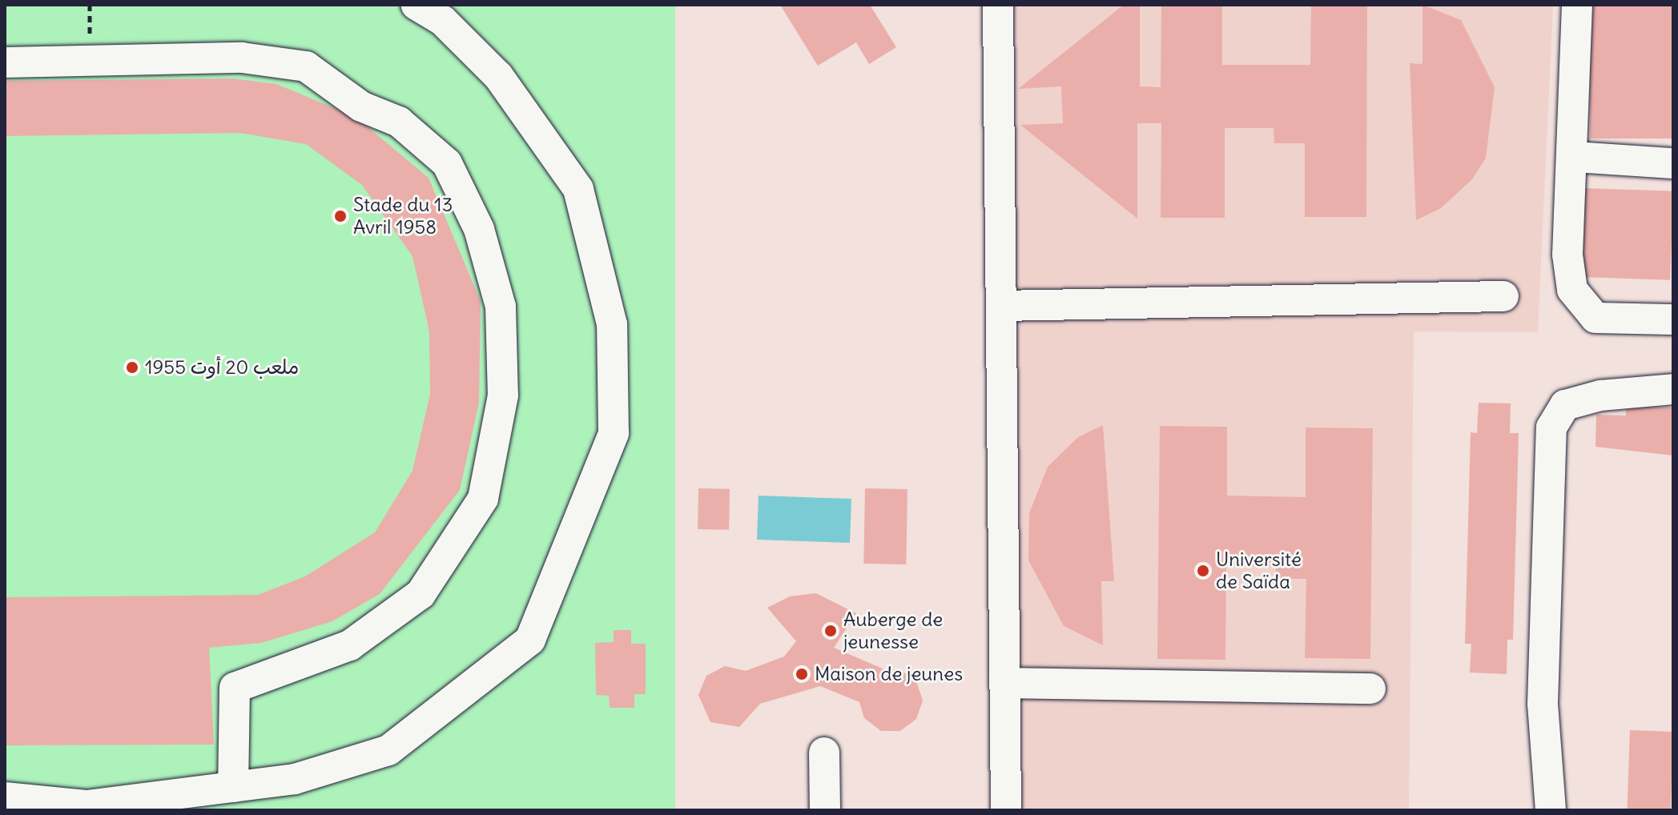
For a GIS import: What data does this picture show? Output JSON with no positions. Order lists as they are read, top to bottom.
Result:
{
  "places": [
    "Stade du 13 Avril 1958",
    "ملعب 20 أوت 1955",
    "Université de Saïda",
    "Auberge de jeunesse",
    "Maison de jeunes"
  ]
}
